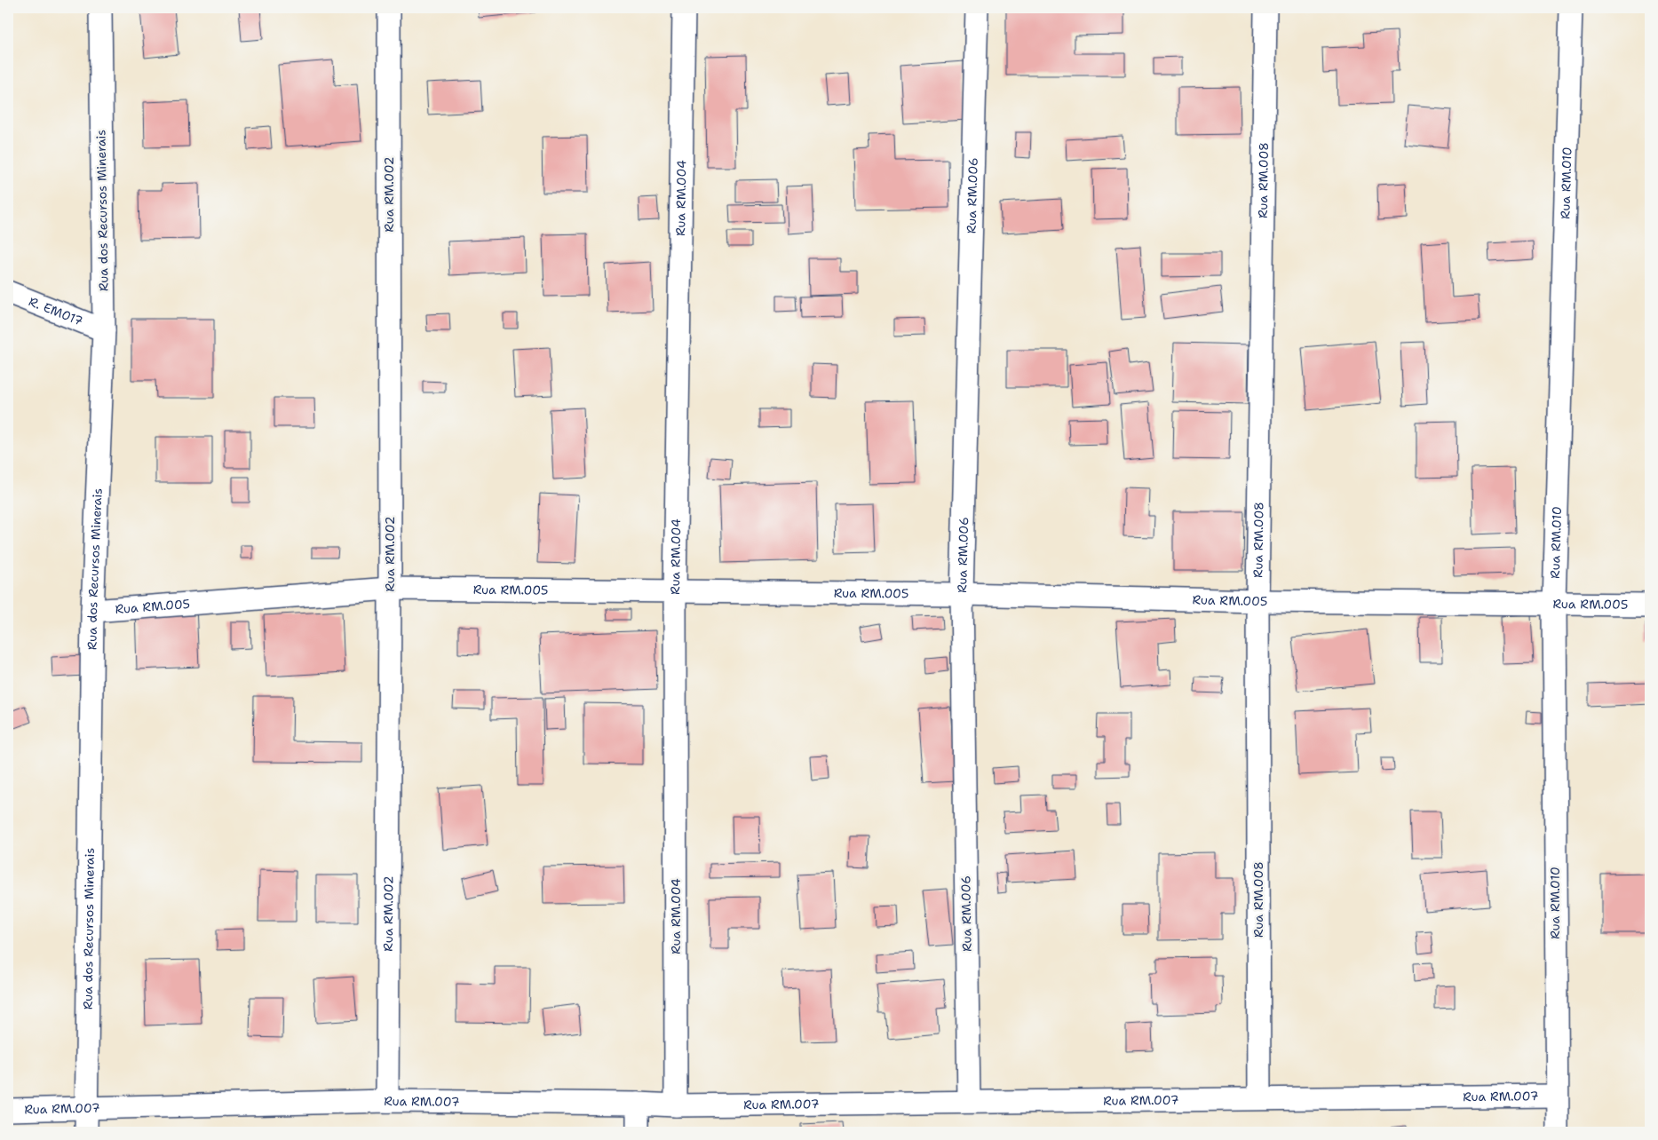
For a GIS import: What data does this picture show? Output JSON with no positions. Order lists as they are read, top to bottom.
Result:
{
  "streets": {
    "street": [
      "Rua RM.008",
      "Rua RM.010",
      "Rua RM.002",
      "Rua RM.006",
      "Rua RM.004",
      "Rua dos Recursos Minerais",
      "R. EM017",
      "Rua RM.005",
      "Rua RM.007"
    ]
  },
  "crossings": [
    ["Rua RM.008", "Rua RM.005"],
    ["Rua RM.008", "Rua RM.007"],
    ["Rua RM.010", "Rua RM.005"],
    ["Rua RM.010", "Rua RM.007"],
    ["Rua RM.002", "Rua RM.005"],
    ["Rua RM.002", "Rua RM.007"],
    ["Rua RM.006", "Rua RM.005"],
    ["Rua RM.006", "Rua RM.007"],
    ["Rua RM.004", "Rua RM.005"],
    ["Rua RM.004", "Rua RM.007"],
    ["Rua dos Recursos Minerais", "R. EM017"],
    ["Rua dos Recursos Minerais", "Rua RM.005"],
    ["Rua dos Recursos Minerais", "Rua RM.007"]
  ]
}
